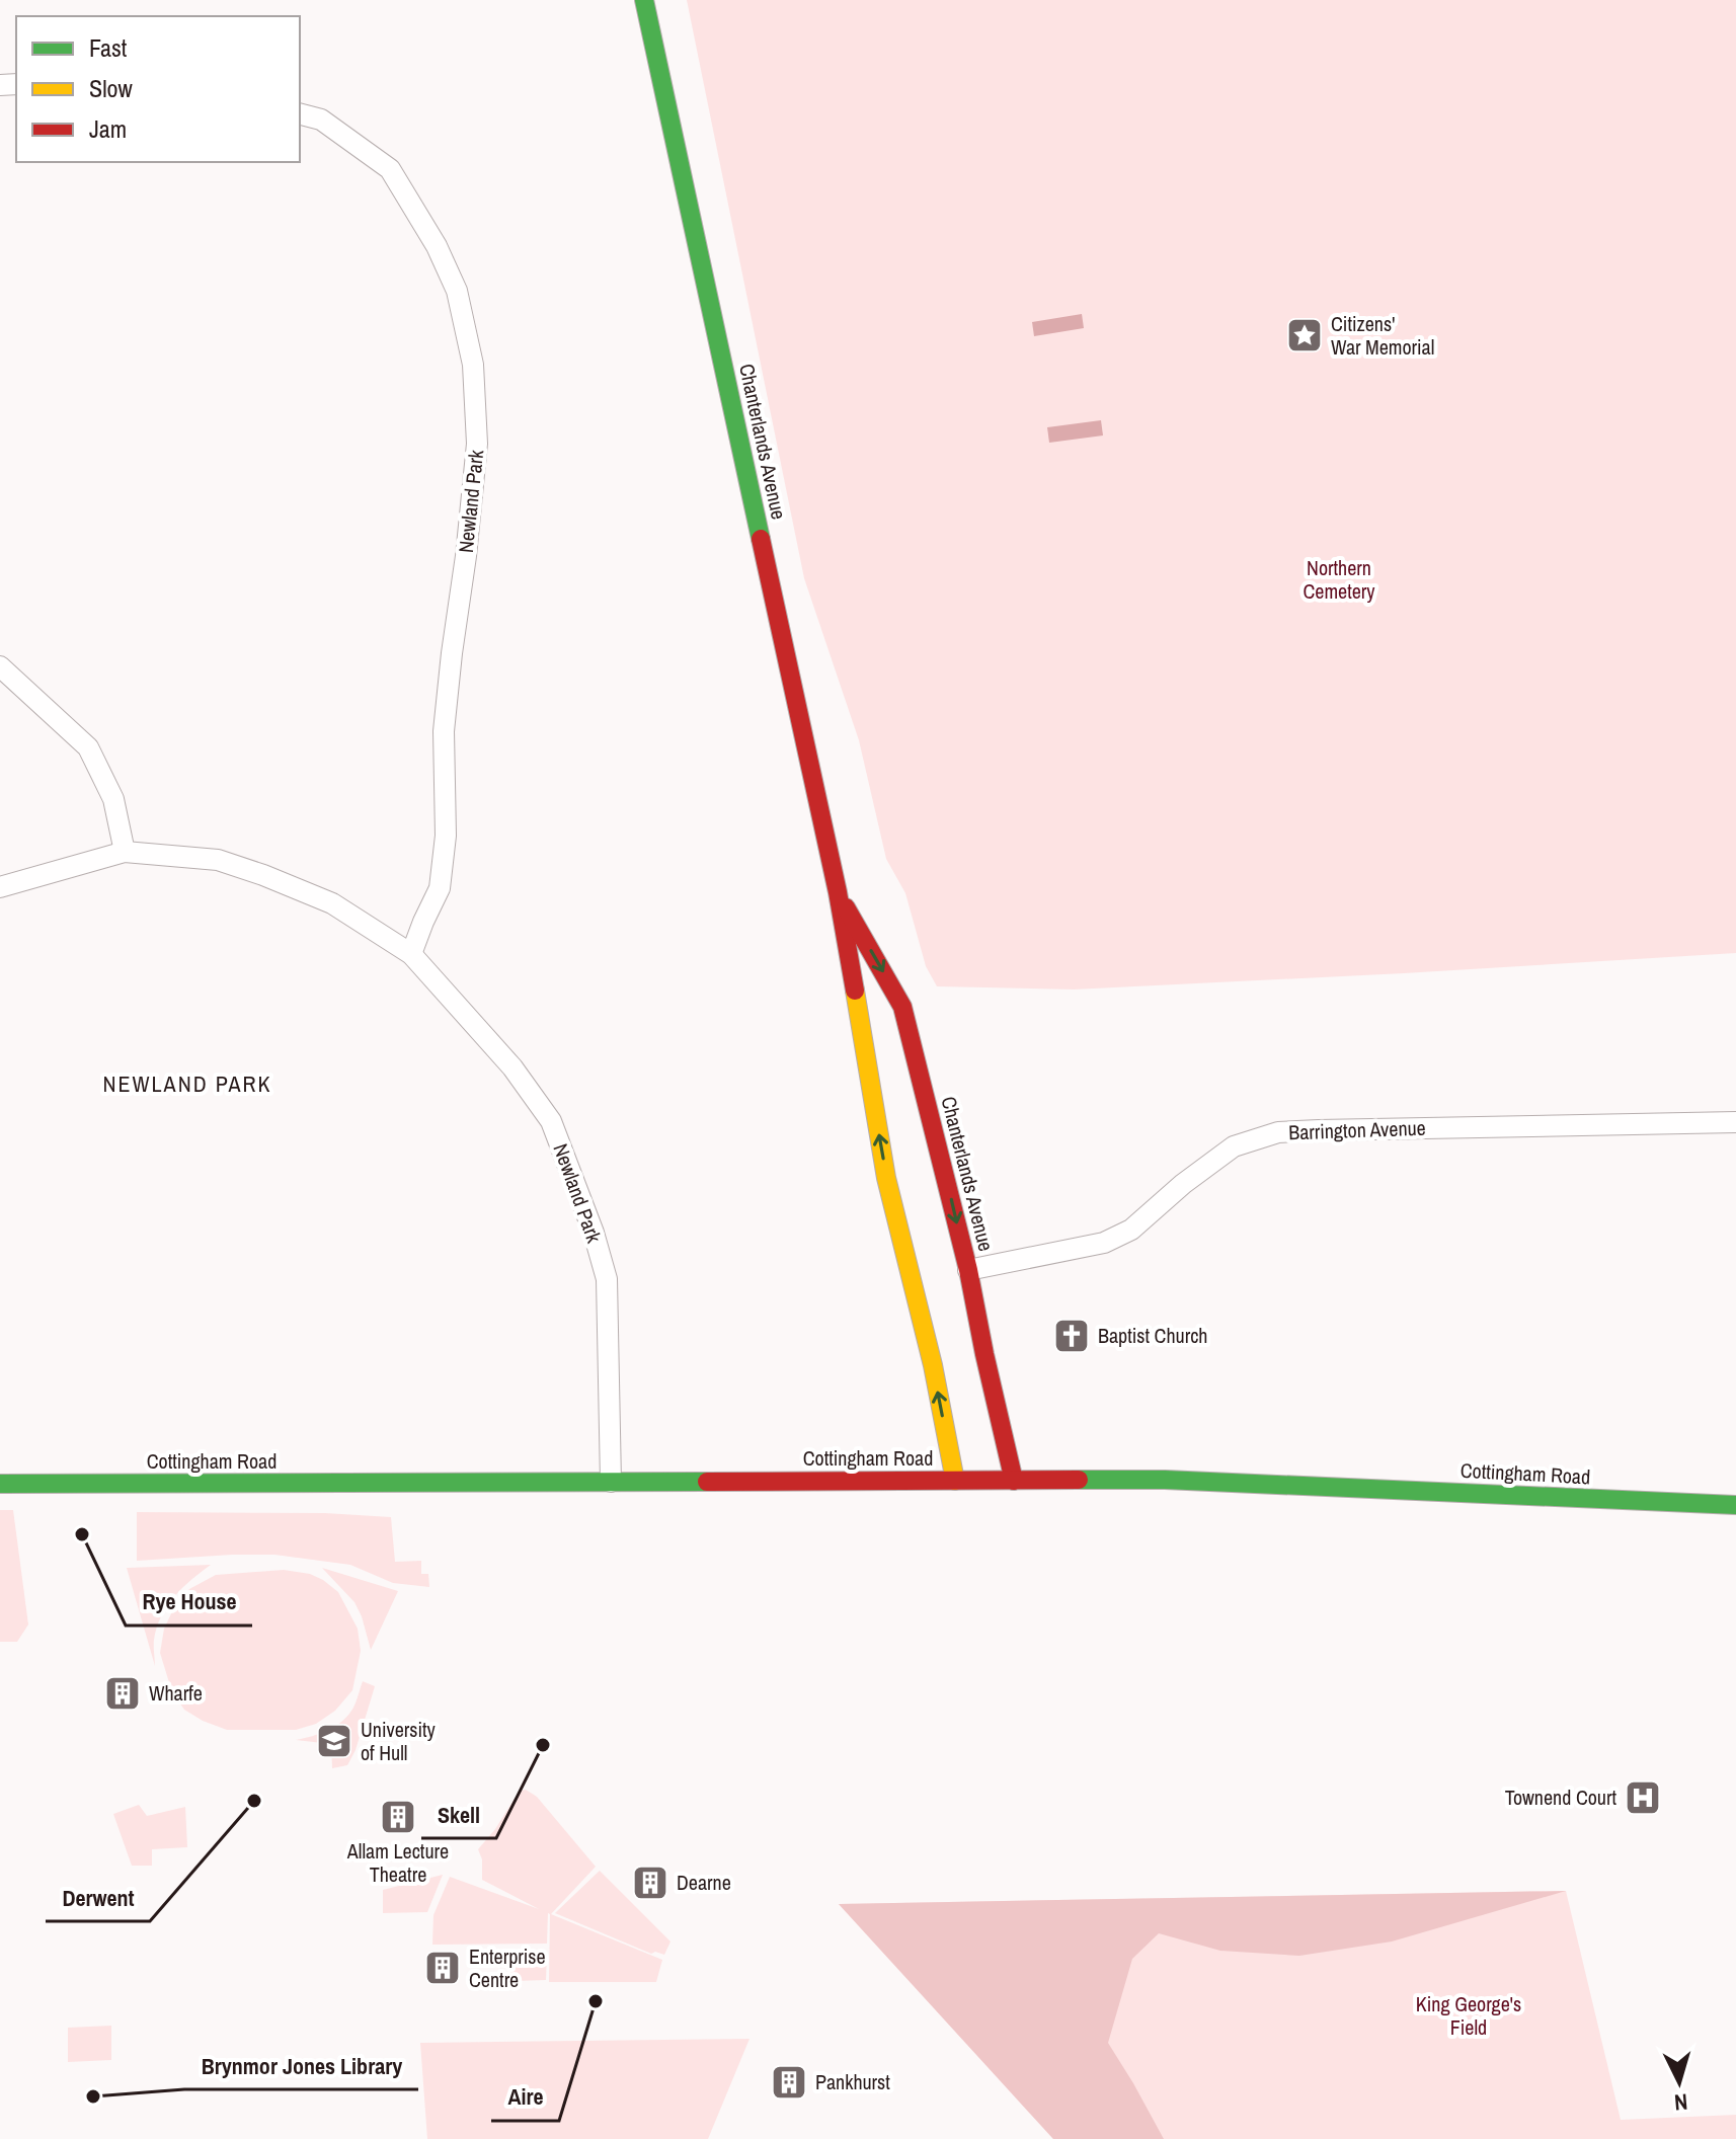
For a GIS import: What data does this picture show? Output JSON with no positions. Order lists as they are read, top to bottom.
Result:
{
  "streets": {
    "street": [
      "Chanterlands Avenue",
      "Newland Park",
      "Barrington Avenue",
      "Cottingham Road"
    ]
  },
  "crossings": [
    ["Chanterlands Avenue", "Barrington Avenue"],
    ["Chanterlands Avenue", "Cottingham Road"],
    ["Newland Park", "Cottingham Road"]
  ],
  "districts": ["NEWLAND PARK"],
  "parks": ["Northern Cemetery", "King George's Field"],
  "places": {
    "place": ["Citizens' War Memorial"],
    "church": ["Baptist Church"],
    "other": [
      "Rye House",
      "Skell",
      "Derwent",
      "Aire",
      "Brynmor Jones Library"
    ],
    "building": [
      "Wharfe",
      "Allam Lecture Theatre",
      "Dearne",
      "Enterprise Centre",
      "Pankhurst"
    ],
    "school or university": ["University of Hull"],
    "hospital": ["Townend Court"]
  },
  "legend": ["Fast", "Slow", "Jam"],
  "north": "bottom"
}
